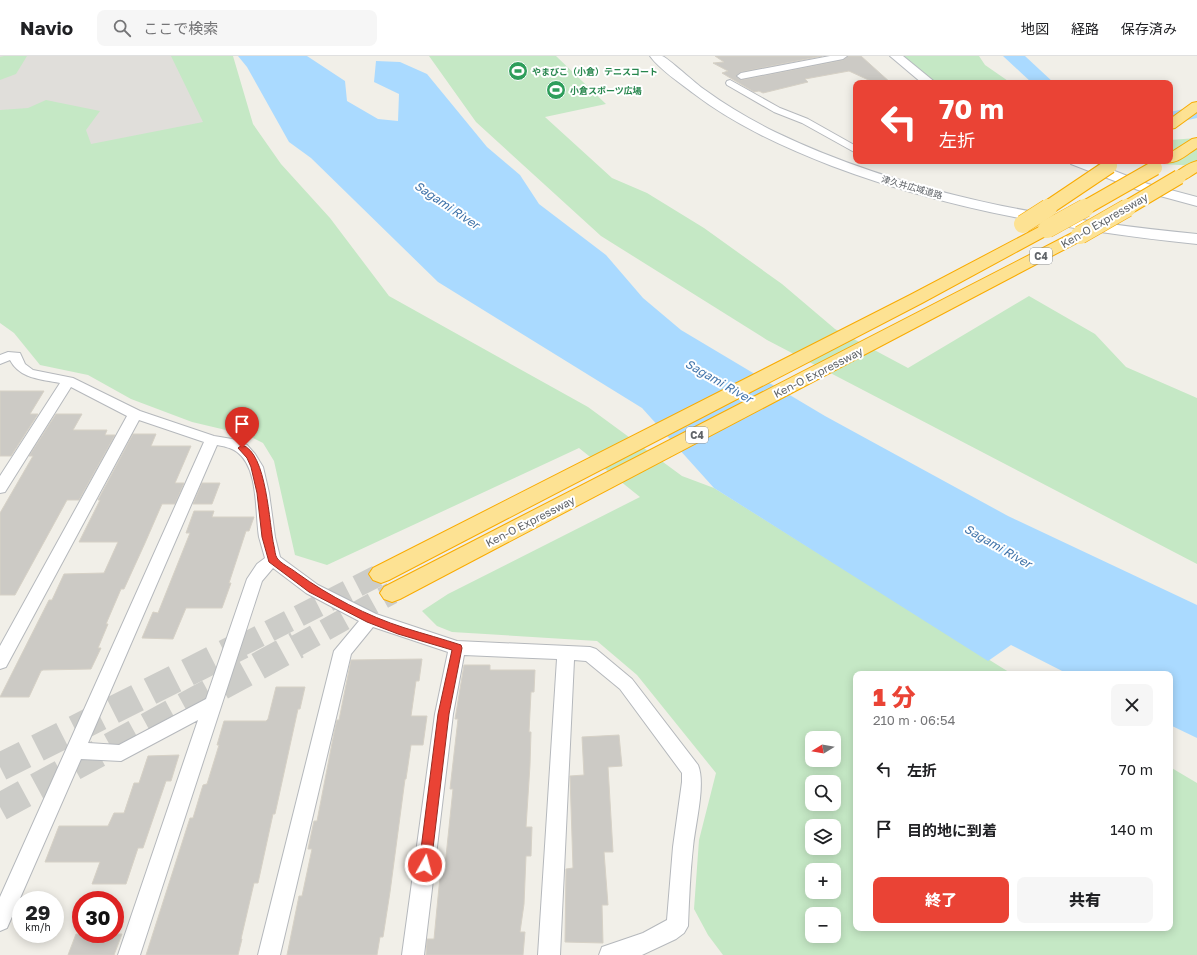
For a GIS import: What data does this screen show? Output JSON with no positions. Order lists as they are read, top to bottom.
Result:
{
  "streets": {
    "highway": ["Ken-O Expressway", "C4"],
    "main road": ["津久井広域道路"]
  },
  "water": ["Sagami River"],
  "places": {
    "sports": ["やまびこ（小倉）テニスコート", "小倉スポーツ広場"]
  },
  "north": "left",
  "page": {
    "header": "Navio",
    "search": "ここで検索",
    "nav": ["地図", "経路", "保存済み"],
    "turn": ["70 m", "左折"],
    "heading": ["1 分", "210 m · 06:54"],
    "map_buttons": ["+", "−"],
    "list": [
      {
        "name": "左折",
        "value": "70 m"
      },
      {
        "name": "目的地に到着",
        "value": "140 m"
      }
    ],
    "buttons": ["終了", "共有"],
    "speed": "29 km/h",
    "limit": "30"
  }
}
